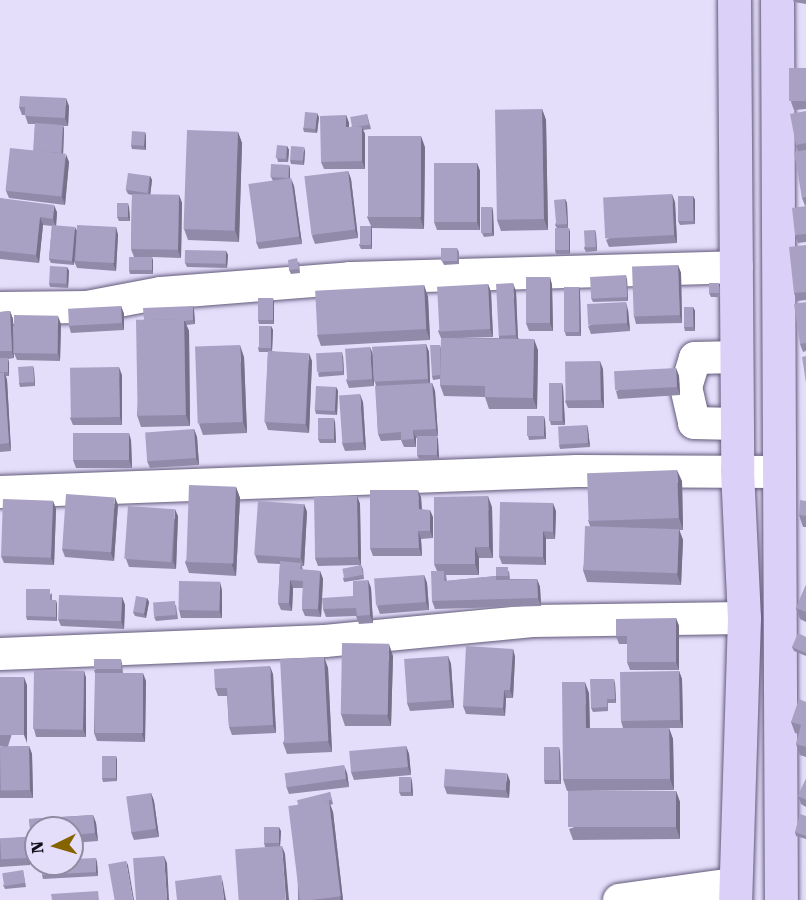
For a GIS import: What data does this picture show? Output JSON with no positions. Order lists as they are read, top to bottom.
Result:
{
  "north": "left"
}
